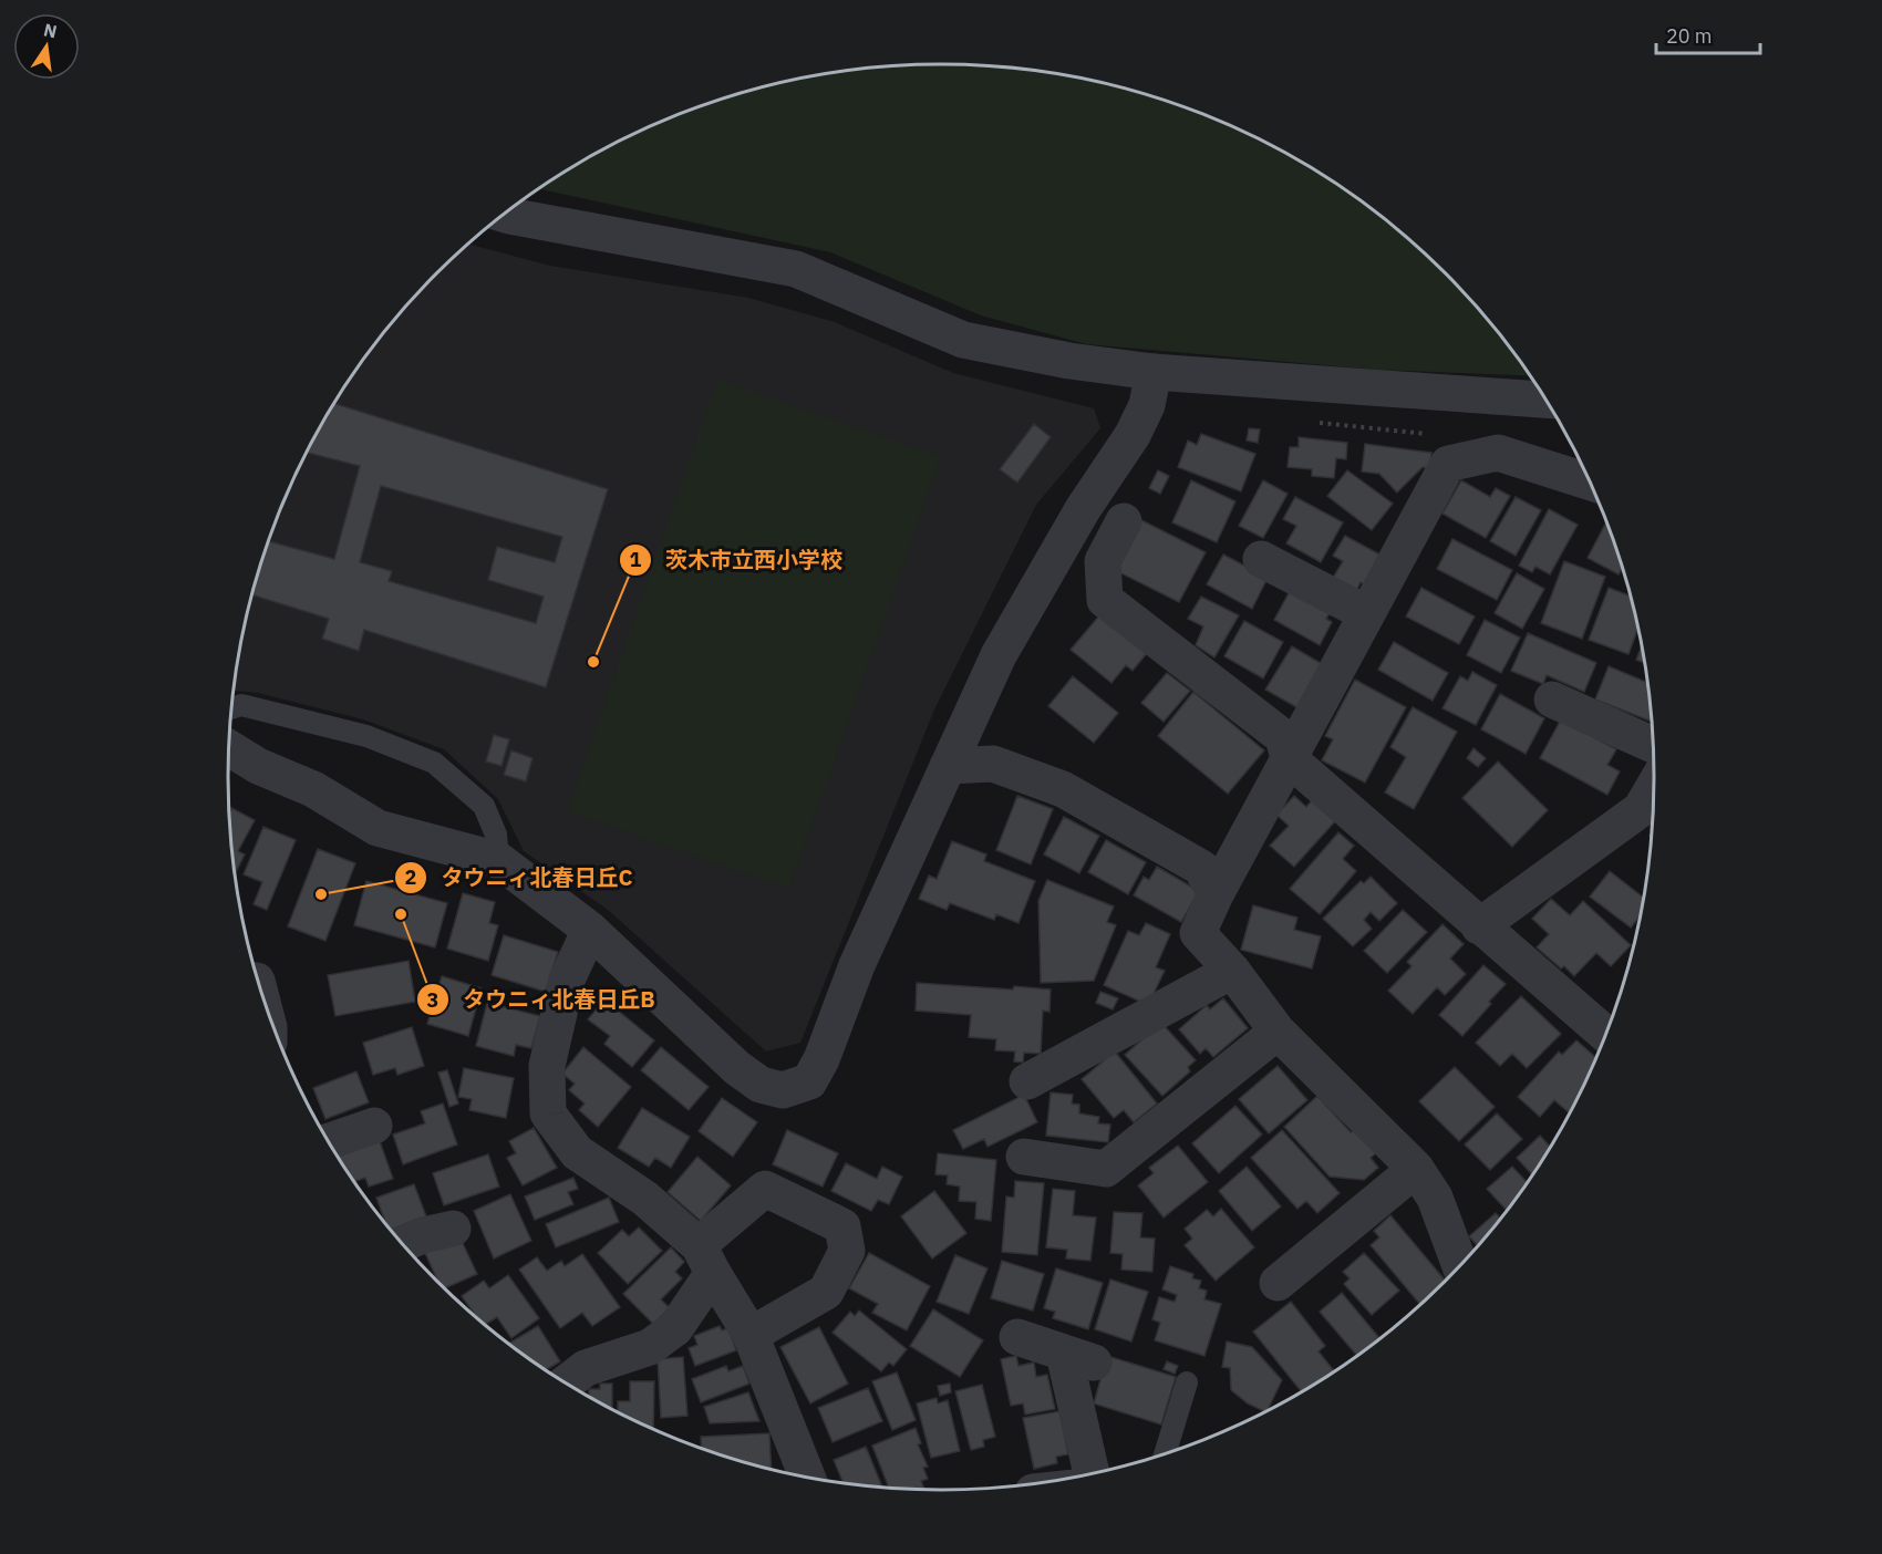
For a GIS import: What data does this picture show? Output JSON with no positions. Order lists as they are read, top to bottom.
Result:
{
  "places": ["茨木市立西小学校", "タウニィ北春日丘C", "タウニィ北春日丘B"],
  "scale_bar": "20 m",
  "north": "top"
}
